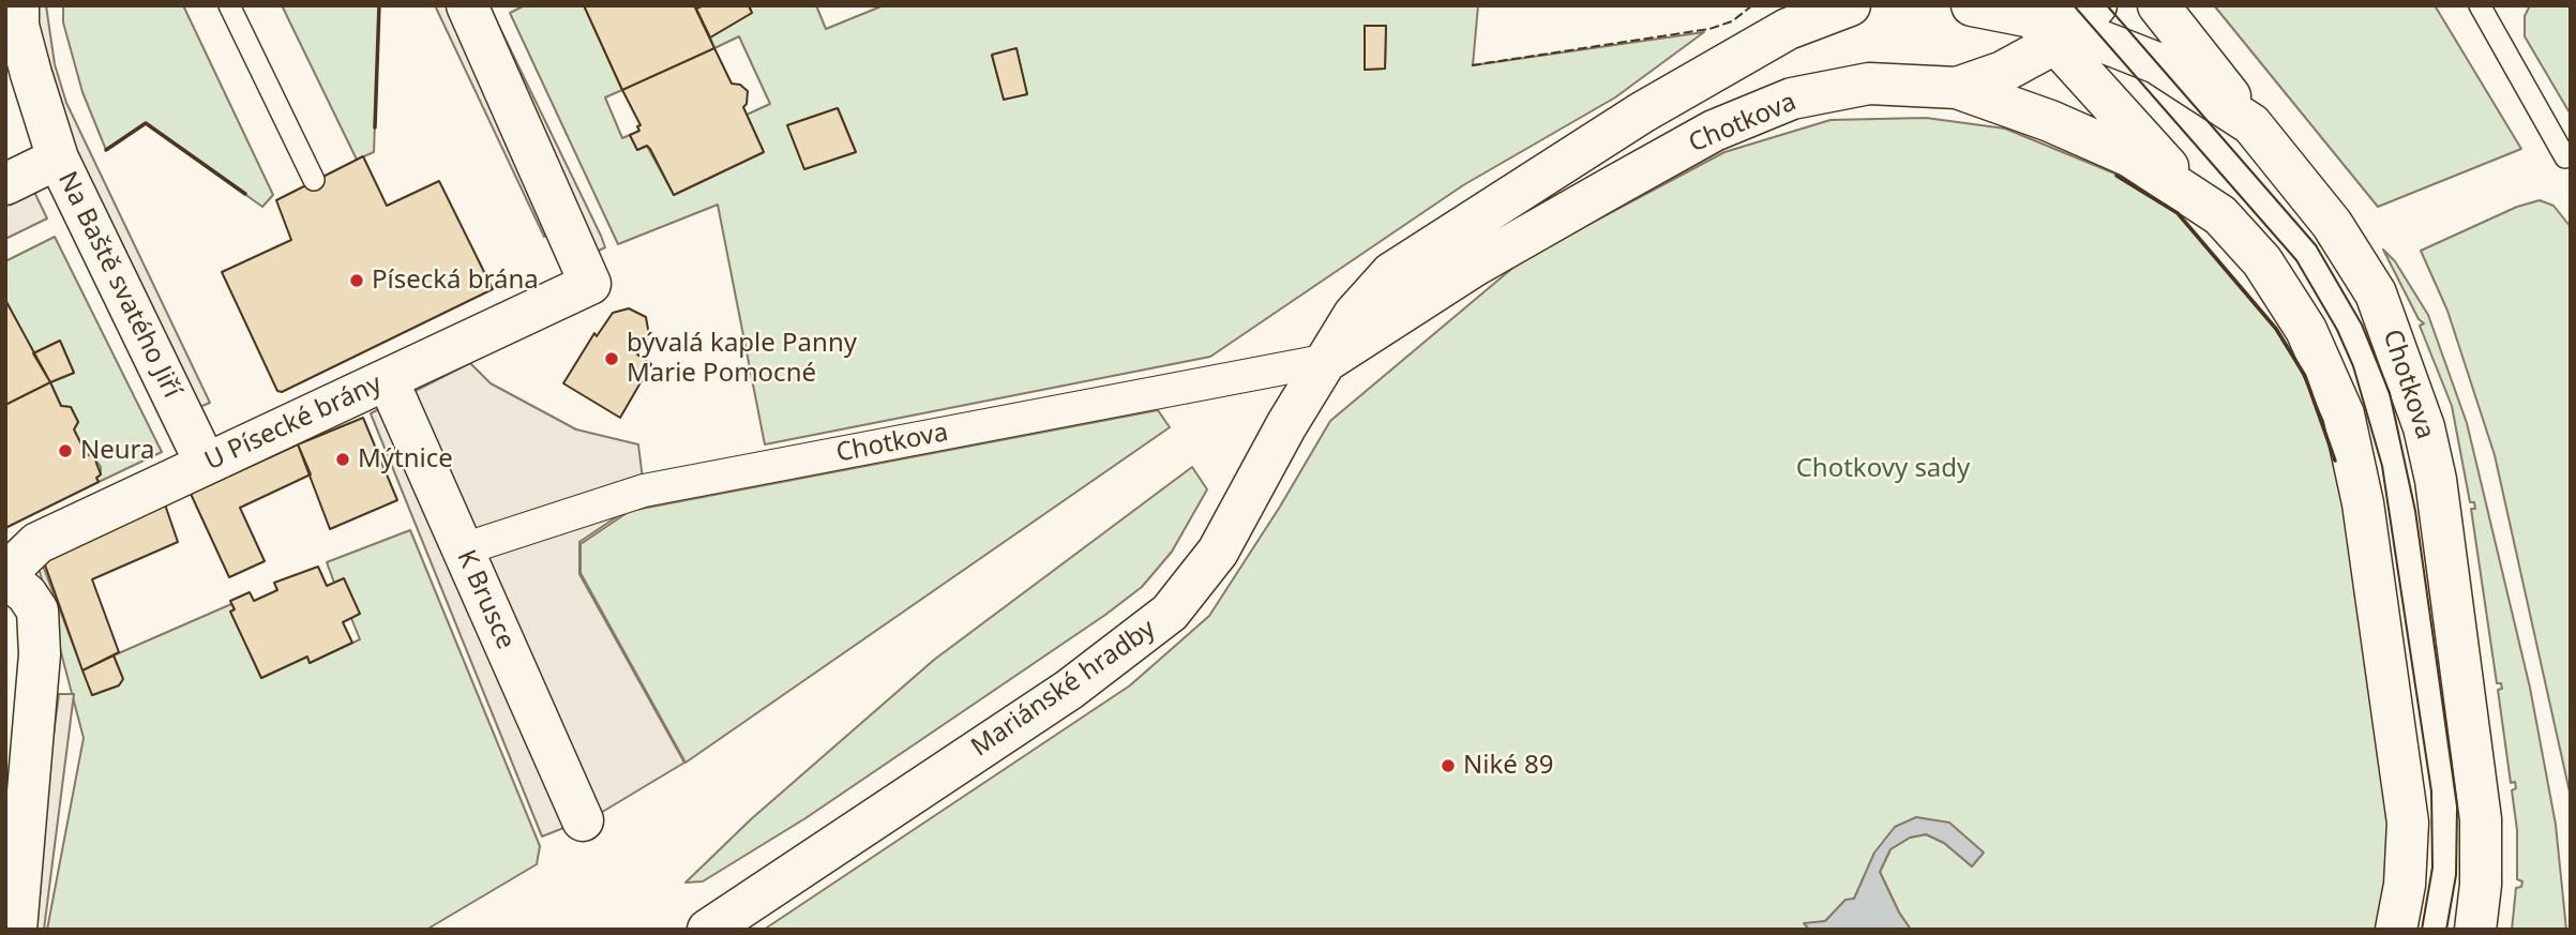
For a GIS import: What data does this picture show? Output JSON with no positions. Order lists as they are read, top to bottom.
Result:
{
  "streets": {
    "main road": [
      "Chotkova",
      "Na Baště svatého Jiří",
      "U Písecké brány",
      "K Brusce",
      "Mariánské hradby"
    ]
  },
  "crossings": [
    ["Chotkova", "K Brusce"],
    ["Chotkova", "Mariánské hradby"],
    ["Na Baště svatého Jiří", "U Písecké brány"],
    ["U Písecké brány", "K Brusce"]
  ],
  "parks": ["Chotkovy sady"],
  "places": [
    "Písecká brána",
    "bývalá kaple Panny Marie Pomocné",
    "Neura",
    "Mýtnice",
    "Niké 89"
  ]
}
